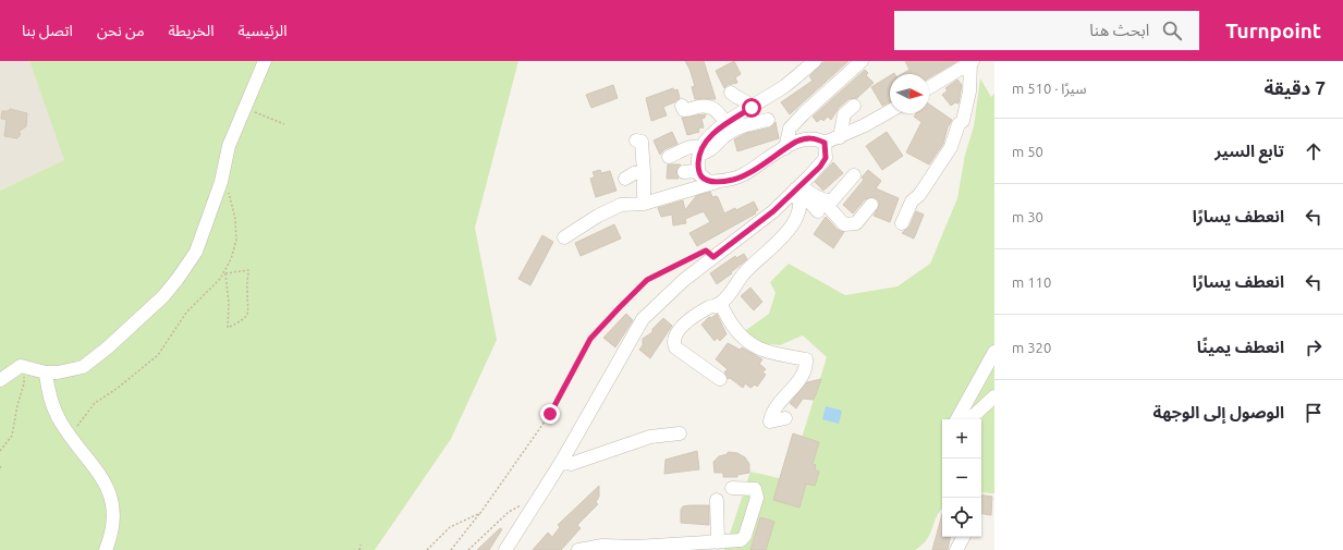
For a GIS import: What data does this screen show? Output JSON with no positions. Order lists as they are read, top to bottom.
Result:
{
  "north": "right",
  "page": {
    "header": "Turnpoint",
    "search": "ابحث هنا",
    "nav": [
      "الرئيسية",
      "الخريطة",
      "من نحن",
      "اتصل بنا"
    ],
    "heading": ["7 دقيقة", "سيرًا · 510 m"],
    "list": [
      ["تابع السير", "50 m"],
      ["انعطف يسارًا", "30 m"],
      ["انعطف يسارًا", "110 m"],
      ["انعطف يمينًا", "320 m"],
      "الوصول إلى الوجهة"
    ],
    "map_buttons": ["+", "−"]
  }
}
